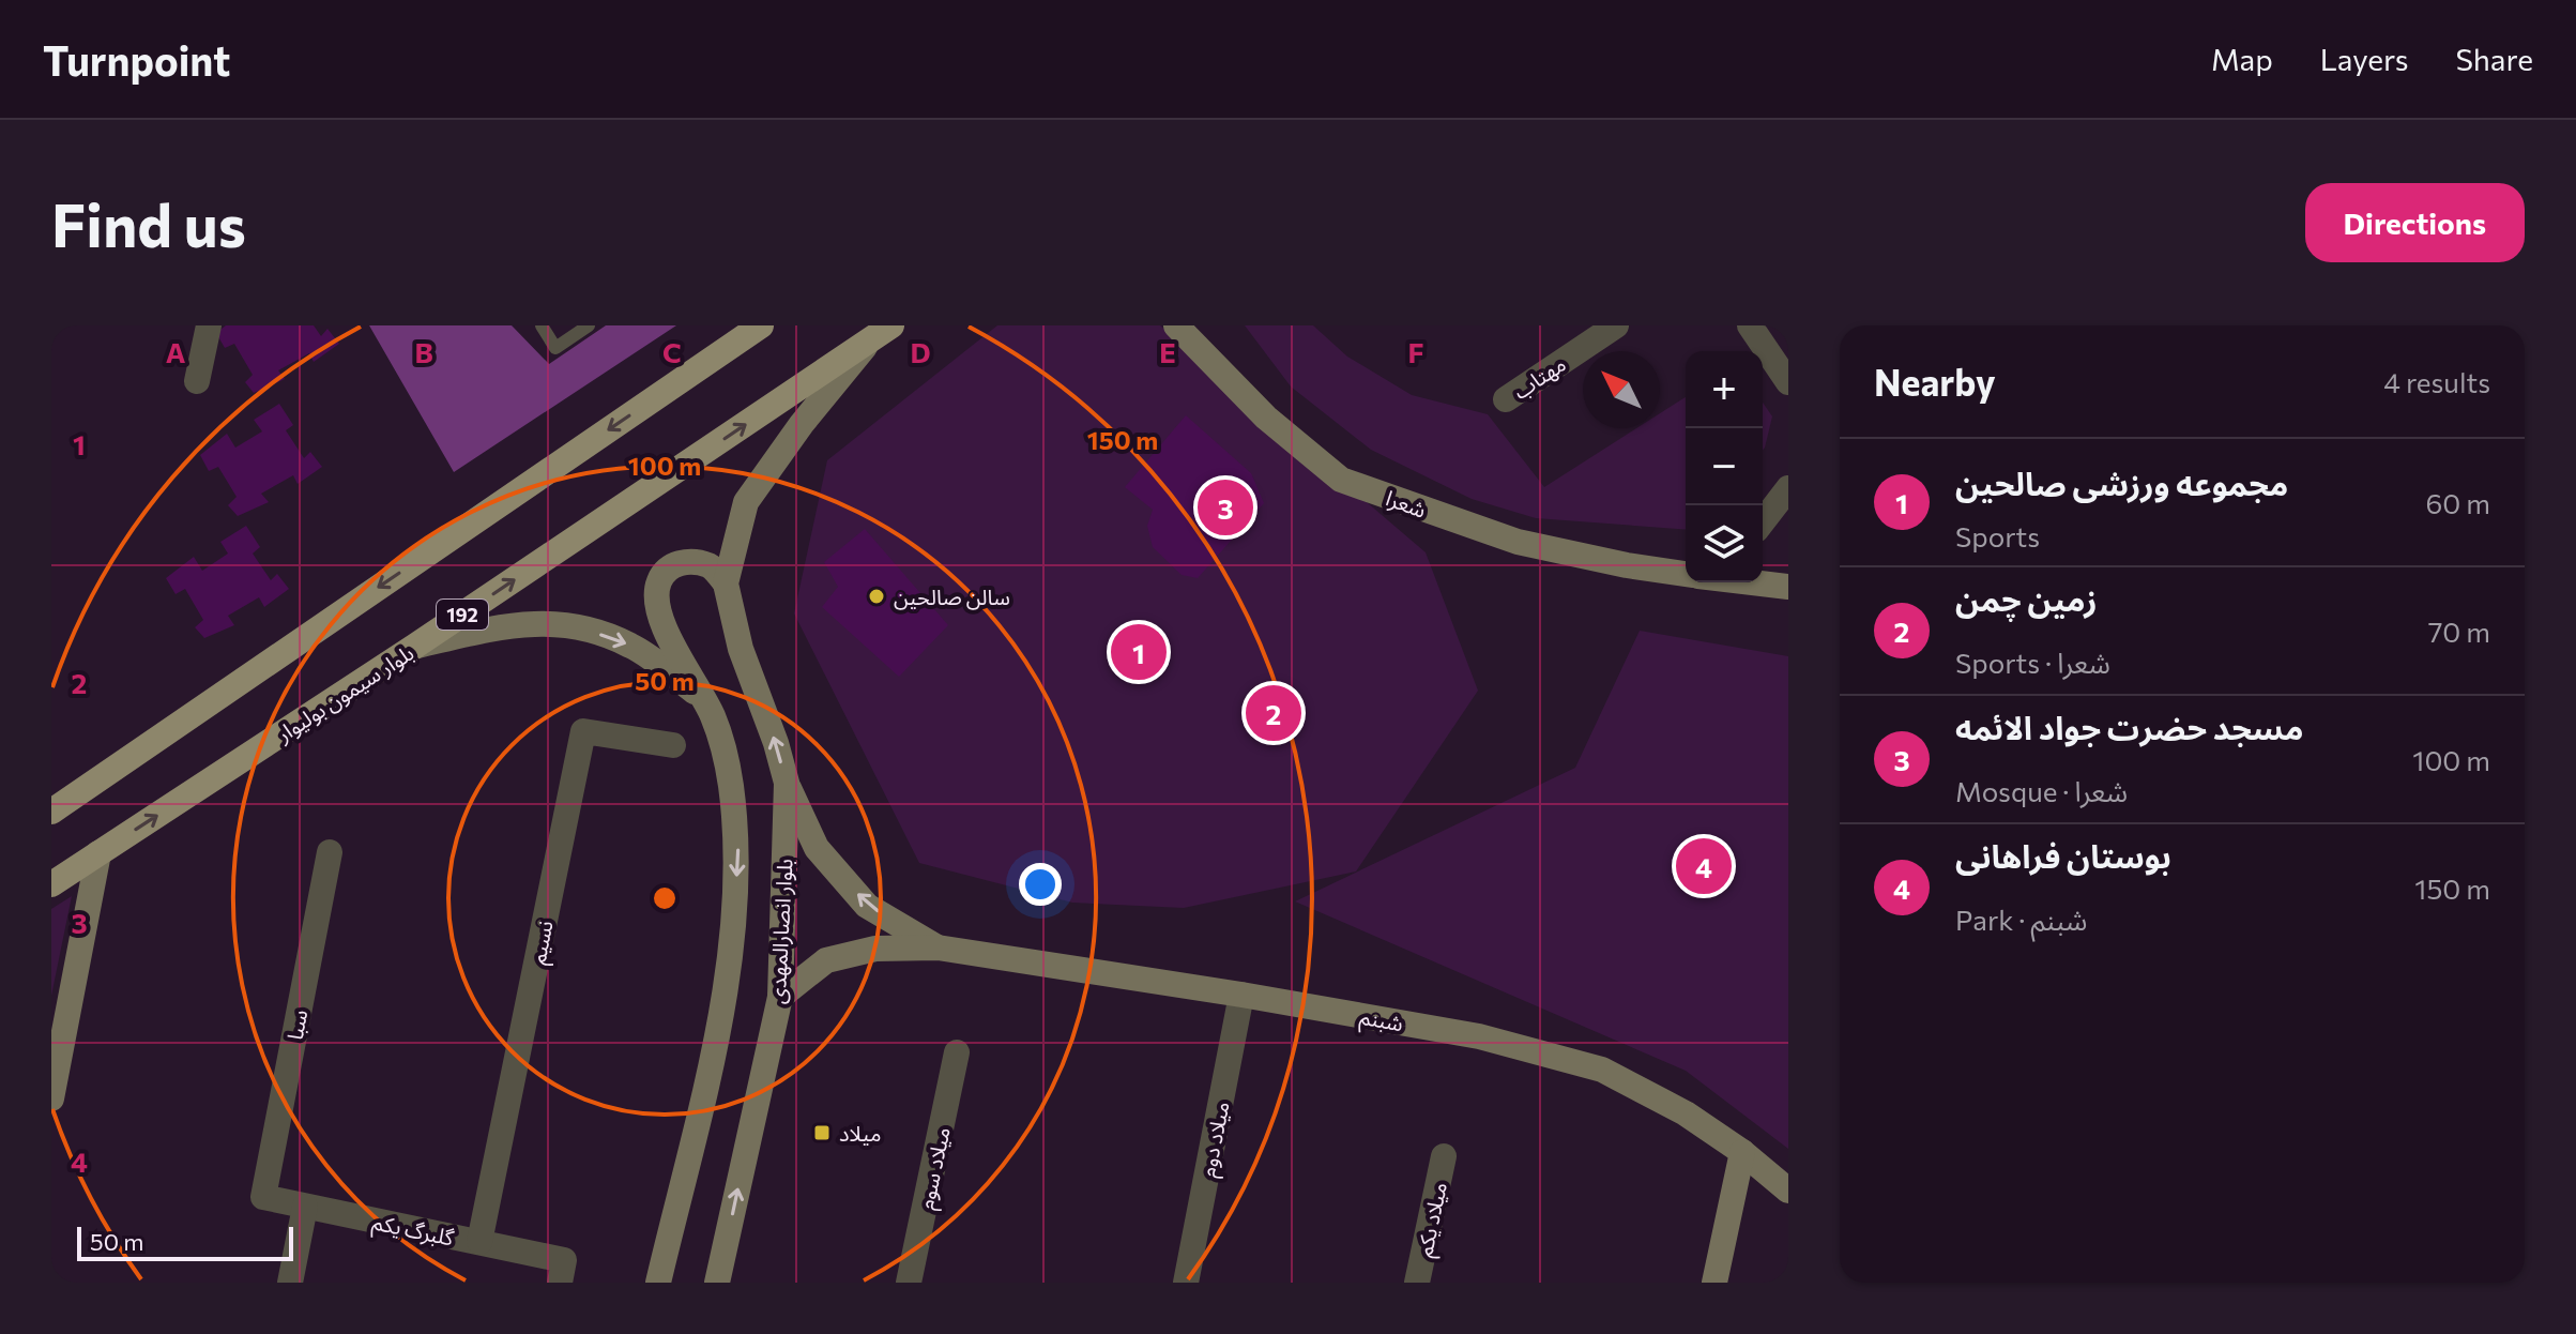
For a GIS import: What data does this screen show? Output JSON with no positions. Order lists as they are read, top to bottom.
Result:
{
  "streets": {
    "main road": ["192", "بلوار سیمون بولیوار"],
    "street": [
      "مهتاب",
      "شعرا",
      "بلوار انصارالمهدی",
      "نسیم",
      "شبنم",
      "سبا",
      "میلاد دوم",
      "میلاد سوم",
      "میلاد یکم",
      "گلبرگ یکم"
    ]
  },
  "crossings": [
    ["نسیم", "گلبرگ یکم"],
    ["شبنم", "میلاد دوم"],
    ["سبا", "گلبرگ یکم"]
  ],
  "places": {
    "other": ["سالن صالحین"],
    "transit": ["میلاد"]
  },
  "scale_bar": "50 m",
  "north": "top left",
  "page": {
    "header": "Turnpoint",
    "nav": ["Map", "Layers", "Share"],
    "buttons": "Directions",
    "title": "Find us",
    "heading": ["Nearby", "4 results"],
    "map_buttons": ["+", "−"],
    "list": [
      {
        "mark": "1",
        "name": "مجموعه ورزشی صالحین",
        "note": "Sports",
        "value": "60 m"
      },
      {
        "mark": "2",
        "name": "زمین چمن",
        "note": "Sports · شعرا",
        "value": "70 m"
      },
      {
        "mark": "3",
        "name": "مسجد حضرت جواد الائمه",
        "note": "Mosque · شعرا",
        "value": "100 m"
      },
      {
        "mark": "4",
        "name": "بوستان فراهانی",
        "note": "Park · شبنم",
        "value": "150 m"
      }
    ],
    "pins": [
      "3",
      "1",
      "2",
      "4"
    ],
    "scale": "50 m"
  },
  "grid": {
    "columns": [
      "A",
      "B",
      "C",
      "D",
      "E",
      "F"
    ],
    "rows": [
      "1",
      "2",
      "3",
      "4"
    ]
  },
  "rings": ["150 m", "100 m", "50 m"]
}
